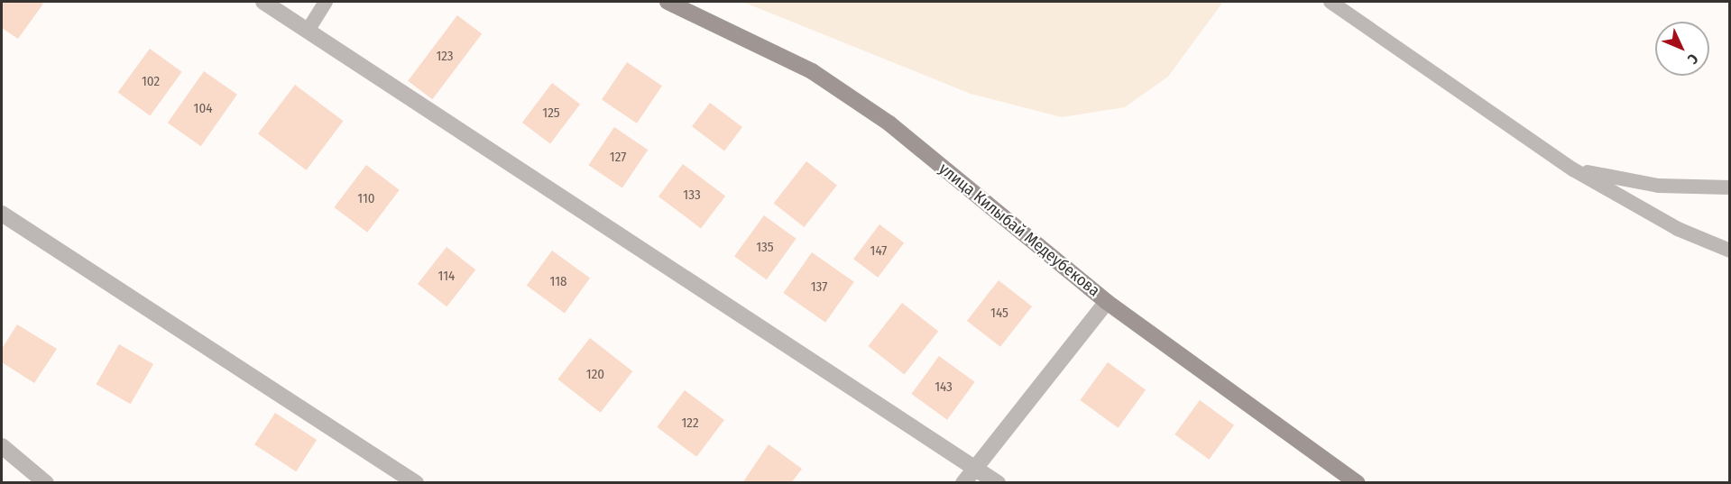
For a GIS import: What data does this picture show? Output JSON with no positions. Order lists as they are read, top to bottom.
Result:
{
  "streets": {
    "main road": ["улица Килыбай Медеубекова"]
  },
  "house_numbers": [
    "123",
    "102",
    "104",
    "125",
    "127",
    "133",
    "110",
    "135",
    "147",
    "114",
    "118",
    "137",
    "145",
    "120",
    "143",
    "122"
  ],
  "north": "bottom right"
}
